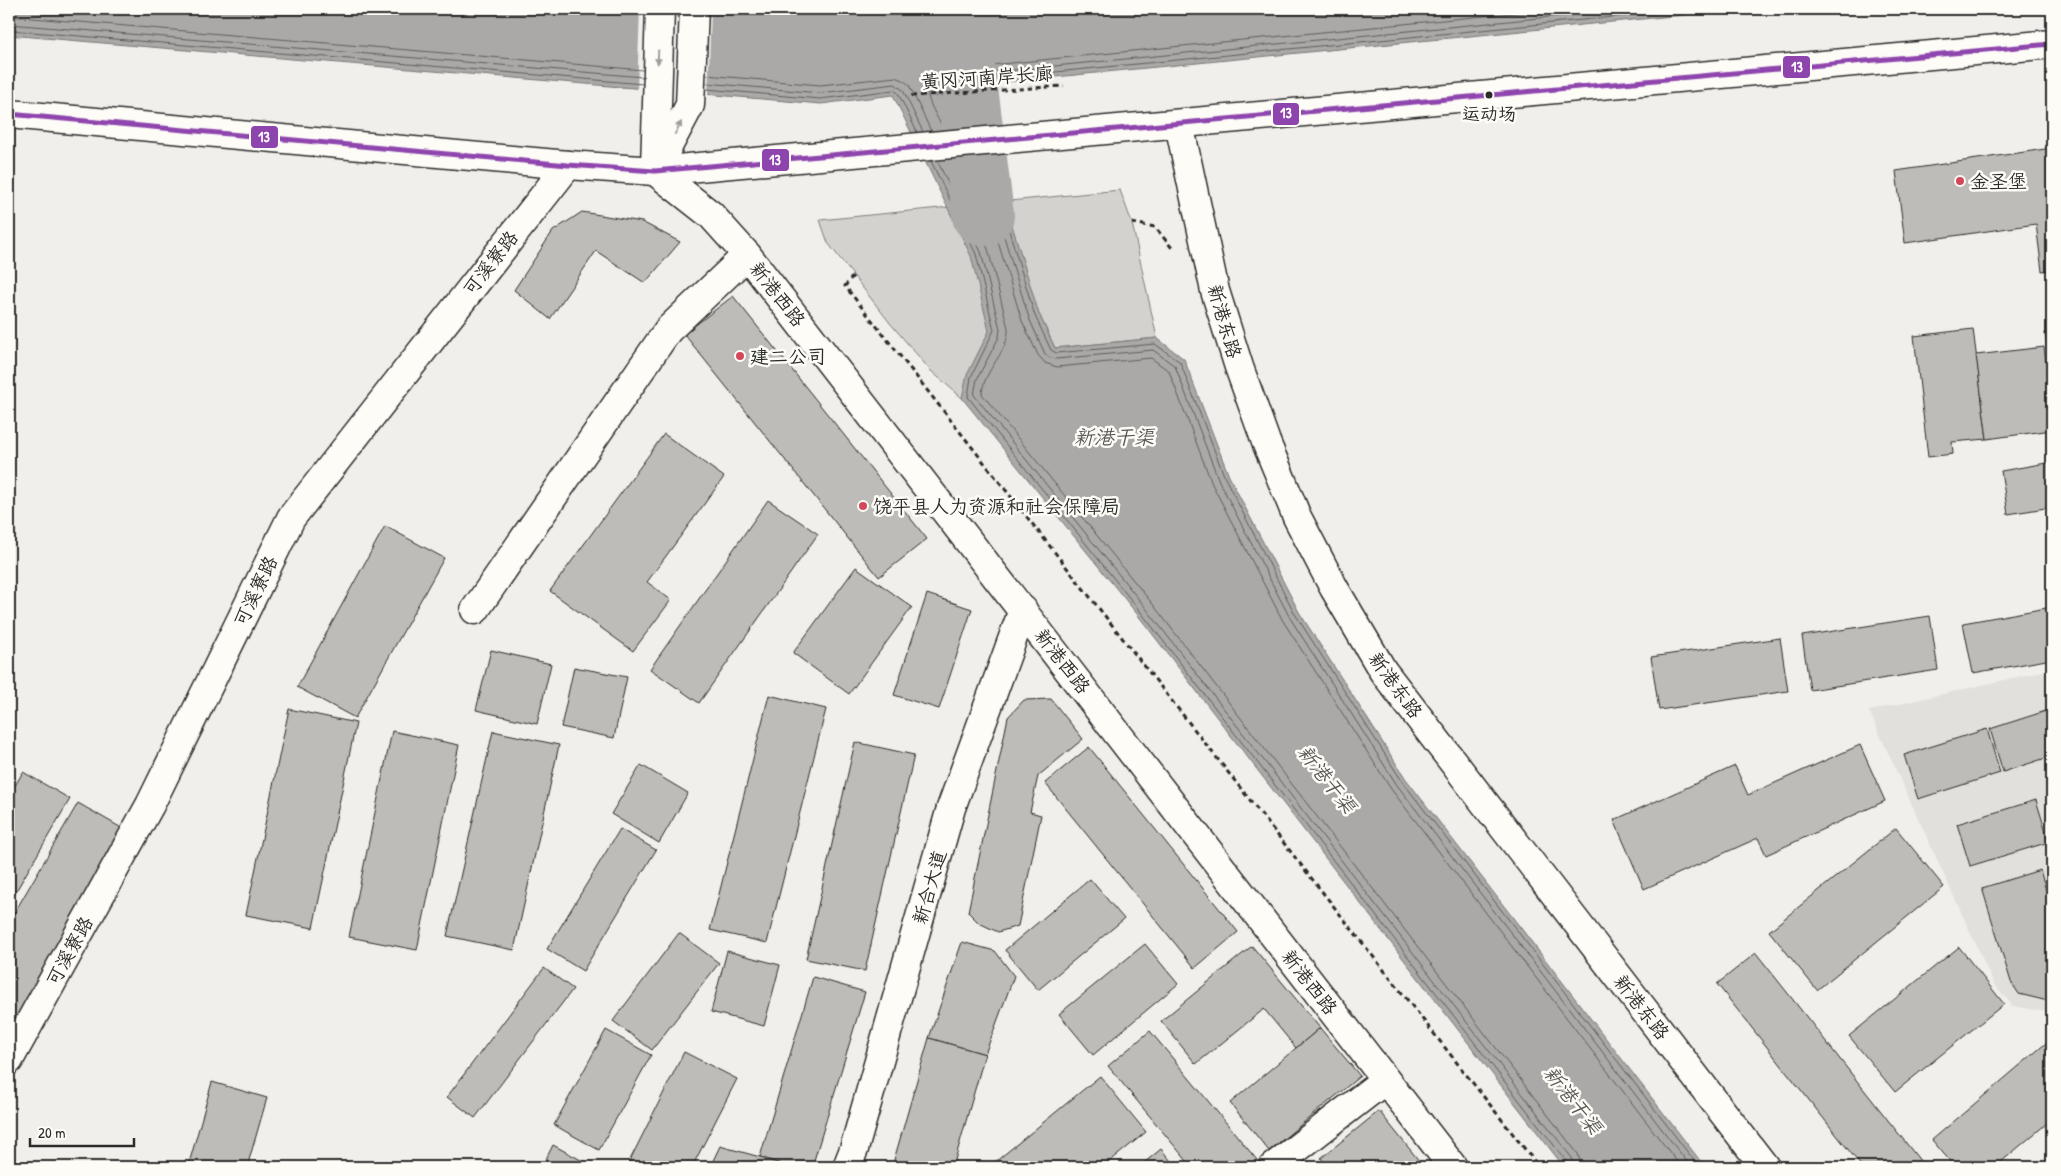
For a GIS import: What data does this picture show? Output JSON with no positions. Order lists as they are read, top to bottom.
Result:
{
  "streets": {
    "main road": [
      "可溪寮路",
      "新港西路",
      "新港东路",
      "新合大道"
    ],
    "path": ["黄冈河南岸长廊"]
  },
  "crossings": [
    ["新港西路", "新合大道"]
  ],
  "water": ["新港干渠"],
  "places": [
    "运动场",
    "金圣堡",
    "建二公司",
    "饶平县人力资源和社会保障局"
  ],
  "lines": ["transit line 13"],
  "scale_bar": "20 m"
}
